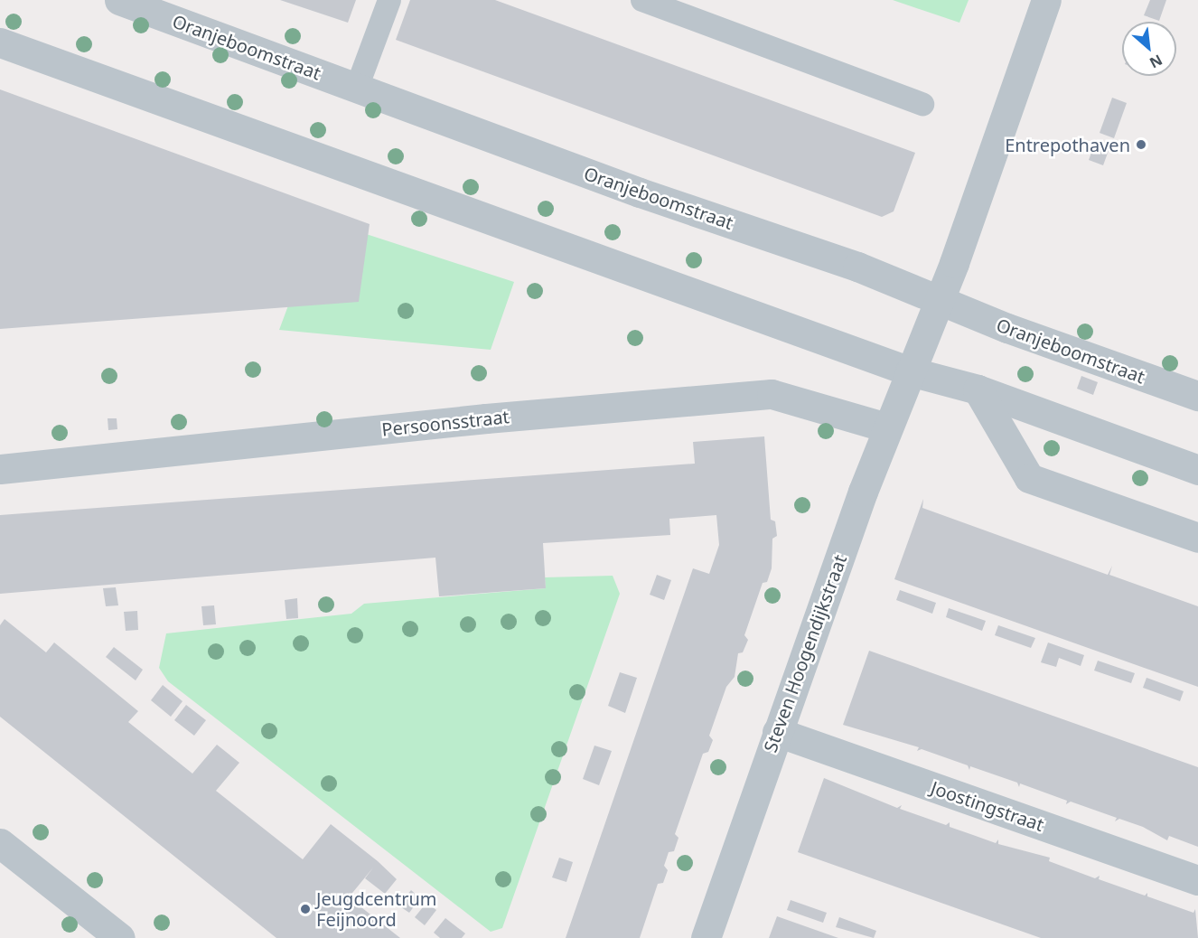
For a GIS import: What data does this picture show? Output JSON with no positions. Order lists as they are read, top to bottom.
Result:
{
  "streets": {
    "street": [
      "Oranjeboomstraat",
      "Persoonsstraat",
      "Steven Hoogendijkstraat",
      "Joostingstraat"
    ]
  },
  "crossings": [
    ["Oranjeboomstraat", "Steven Hoogendijkstraat"],
    ["Persoonsstraat", "Steven Hoogendijkstraat"],
    ["Steven Hoogendijkstraat", "Joostingstraat"]
  ],
  "places": ["Entrepothaven", "Jeugdcentrum Feijnoord"],
  "north": "bottom right"
}
